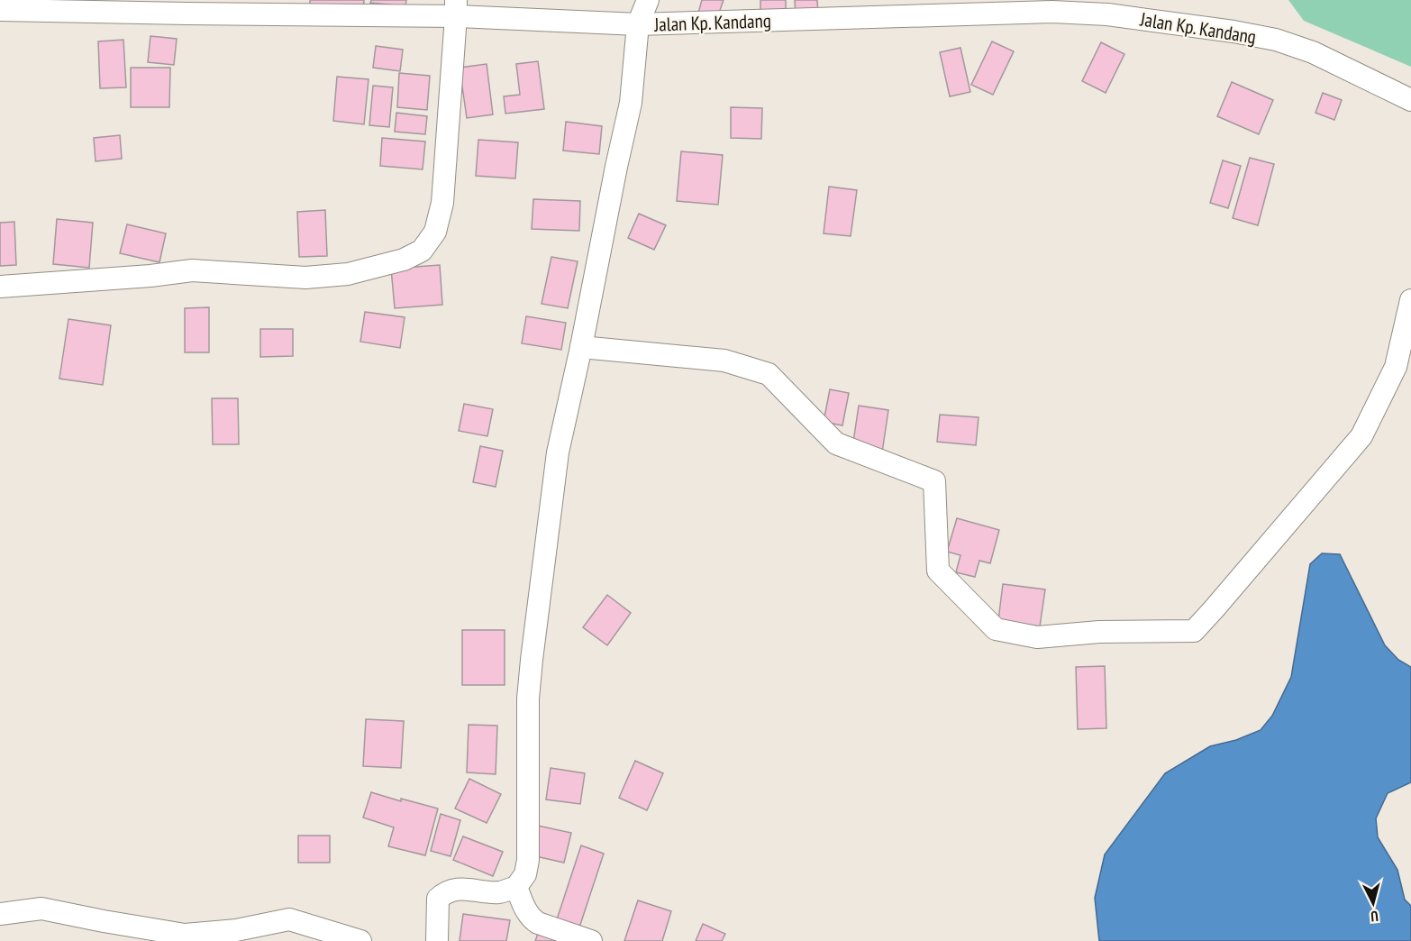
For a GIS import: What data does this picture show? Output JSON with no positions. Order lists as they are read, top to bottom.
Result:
{
  "streets": {
    "street": ["Jalan Kp. Kandang"]
  },
  "north": "bottom"
}
